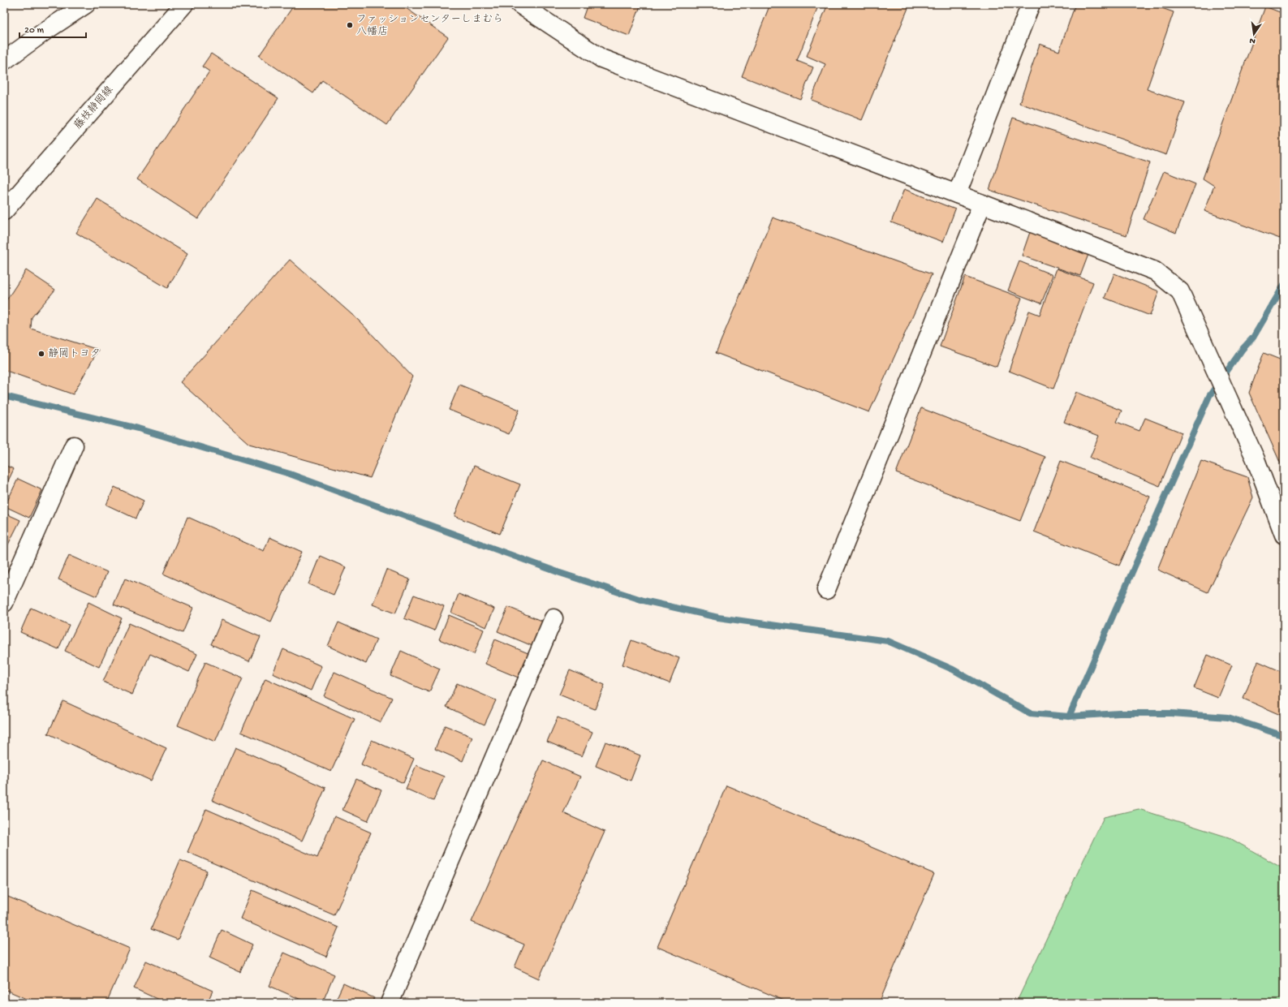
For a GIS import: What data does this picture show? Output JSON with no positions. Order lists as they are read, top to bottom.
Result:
{
  "streets": {
    "street": ["藤枝静岡線"]
  },
  "places": ["ファッションセンターしまむら 八幡店", "静岡トヨタ"],
  "scale_bar": "20 m",
  "north": "bottom"
}
